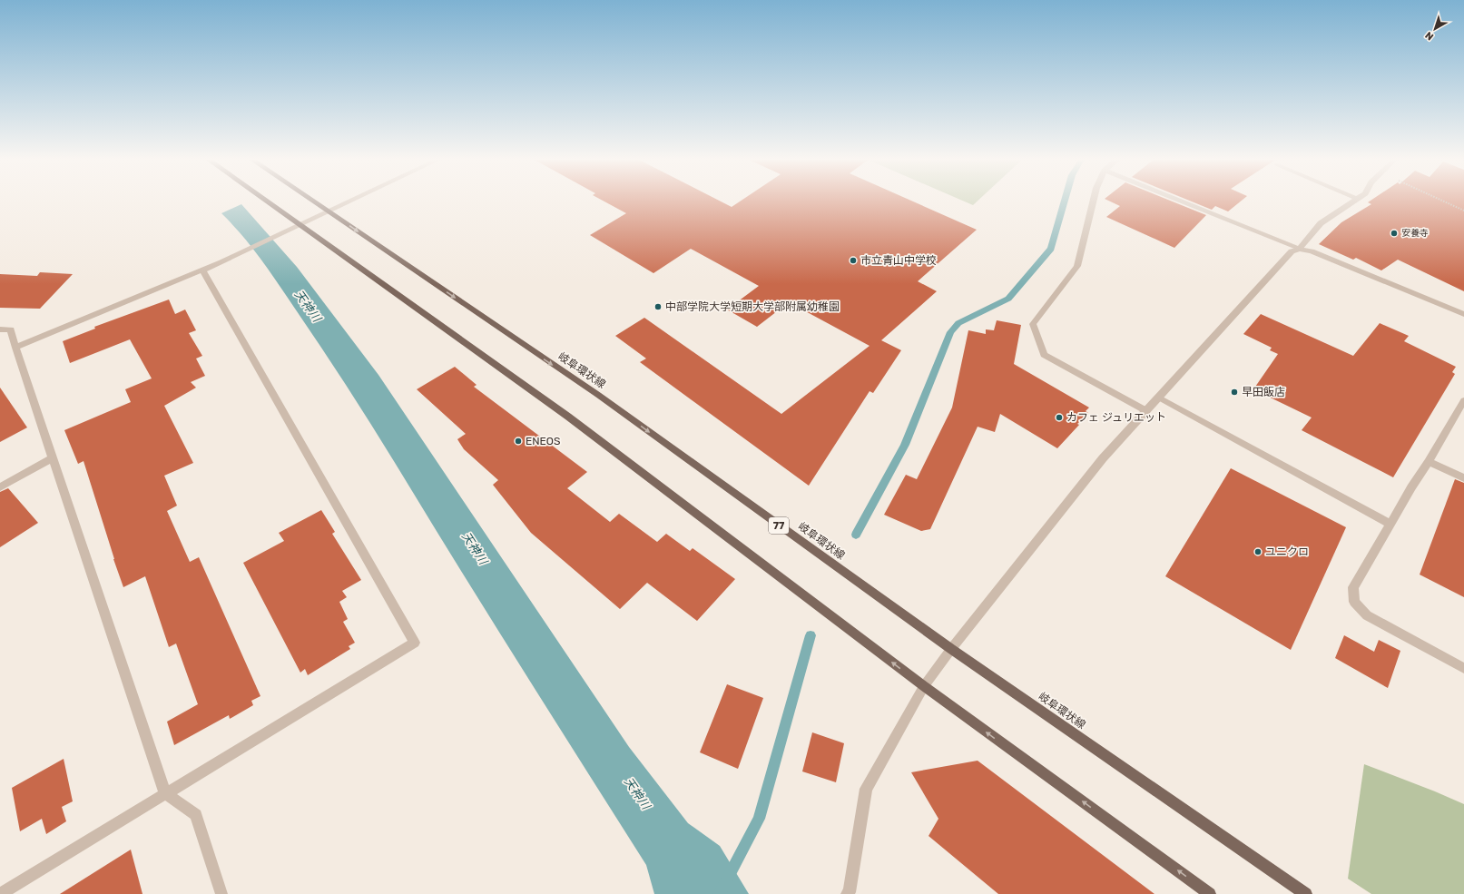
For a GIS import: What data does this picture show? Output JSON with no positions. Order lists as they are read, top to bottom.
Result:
{
  "streets": {
    "main road": ["岐阜環状線", "77"]
  },
  "water": ["天神川"],
  "places": [
    "安養寺",
    "市立青山中学校",
    "中部学院大学短期大学部附属幼稚園",
    "早田飯店",
    "カフェ ジュリエット",
    "ENEOS",
    "ユニクロ"
  ],
  "north": "bottom left"
}
